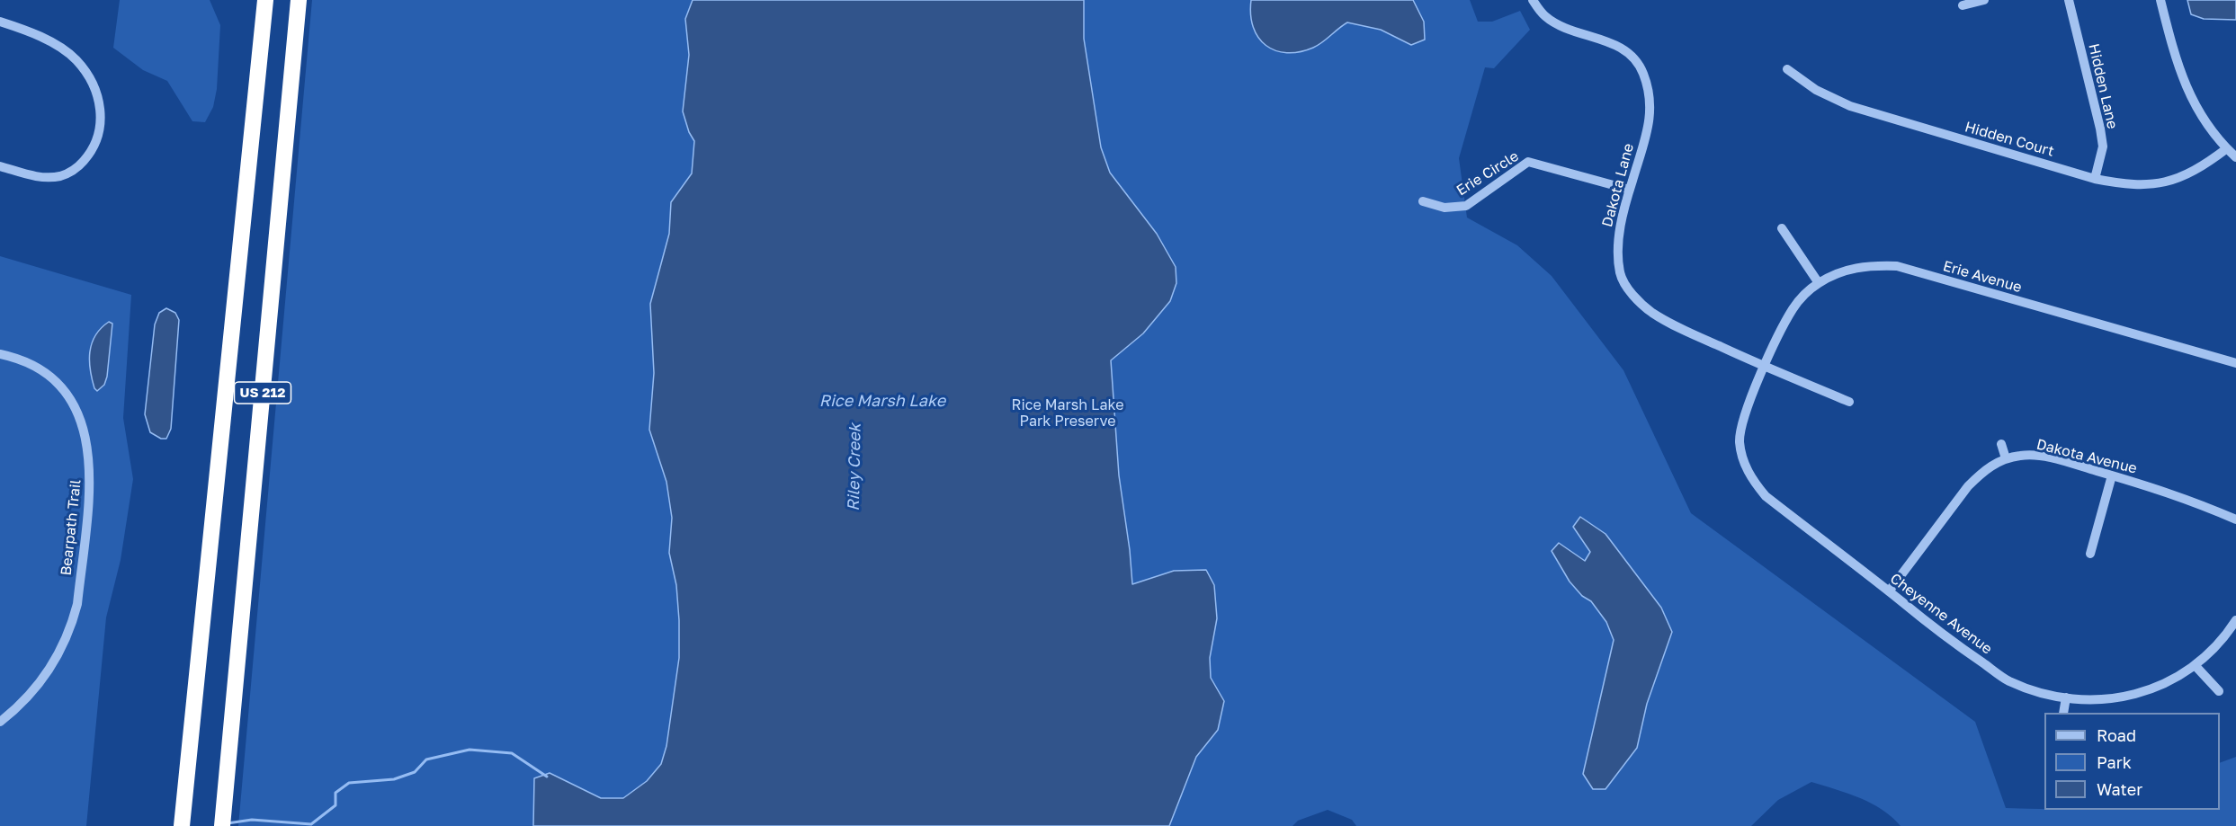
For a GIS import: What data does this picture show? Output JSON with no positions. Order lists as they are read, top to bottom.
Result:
{
  "streets": {
    "highway": ["US 212"],
    "street": [
      "Hidden Lane",
      "Hidden Court",
      "Erie Circle",
      "Dakota Lane",
      "Erie Avenue",
      "Dakota Avenue",
      "Bearpath Trail",
      "Cheyenne Avenue"
    ]
  },
  "crossings": [
    ["Hidden Lane", "Hidden Court"],
    ["Erie Circle", "Dakota Lane"],
    ["Dakota Lane", "Erie Avenue"],
    ["Dakota Lane", "Cheyenne Avenue"],
    ["Erie Avenue", "Cheyenne Avenue"],
    ["Dakota Avenue", "Cheyenne Avenue"]
  ],
  "water": ["Rice Marsh Lake", "Riley Creek"],
  "parks": ["Rice Marsh Lake Park Preserve"],
  "legend": ["Road", "Park", "Water"]
}
